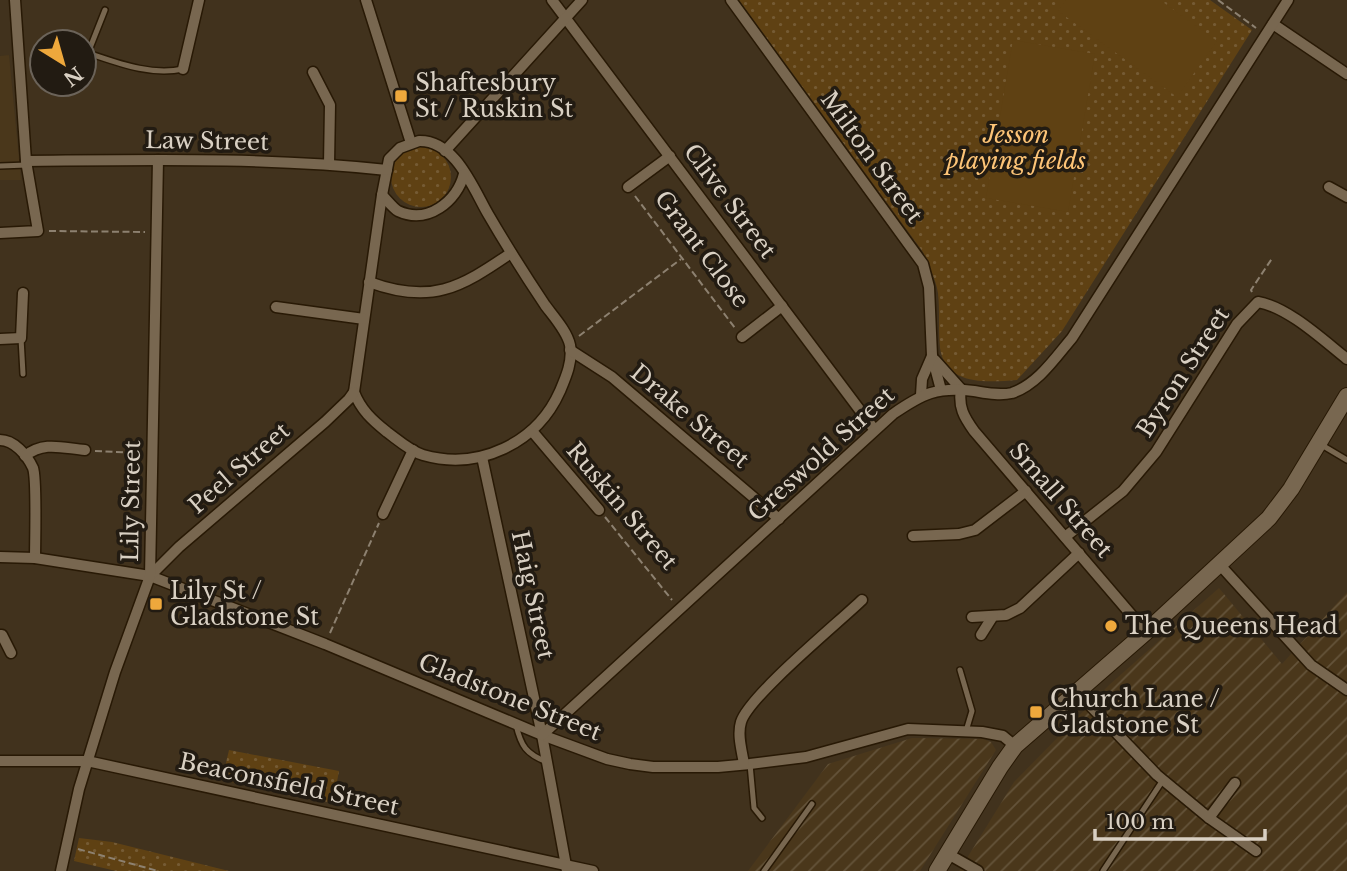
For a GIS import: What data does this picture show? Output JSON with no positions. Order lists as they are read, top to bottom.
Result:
{
  "streets": {
    "street": [
      "Law Street",
      "Milton Street",
      "Clive Street",
      "Grant Close",
      "Byron Street",
      "Drake Street",
      "Greswold Street",
      "Peel Street",
      "Small Street",
      "Lily Street",
      "Ruskin Street",
      "Haig Street",
      "Gladstone Street",
      "Beaconsfield Street"
    ]
  },
  "crossings": [
    ["Law Street", "Lily Street"],
    ["Milton Street", "Greswold Street"],
    ["Clive Street", "Grant Close"],
    ["Clive Street", "Greswold Street"],
    ["Byron Street", "Small Street"],
    ["Drake Street", "Greswold Street"],
    ["Greswold Street", "Small Street"],
    ["Greswold Street", "Ruskin Street"],
    ["Greswold Street", "Haig Street"],
    ["Greswold Street", "Gladstone Street"],
    ["Peel Street", "Lily Street"],
    ["Peel Street", "Gladstone Street"],
    ["Lily Street", "Gladstone Street"],
    ["Lily Street", "Beaconsfield Street"],
    ["Haig Street", "Gladstone Street"],
    ["Haig Street", "Beaconsfield Street"]
  ],
  "parks": ["Jesson playing fields"],
  "places": {
    "transit": ["Shaftesbury St / Ruskin St", "Lily St / Gladstone St", "Church Lane / Gladstone St"],
    "other": ["The Queens Head"]
  },
  "scale_bar": "100 m",
  "north": "bottom right"
}
